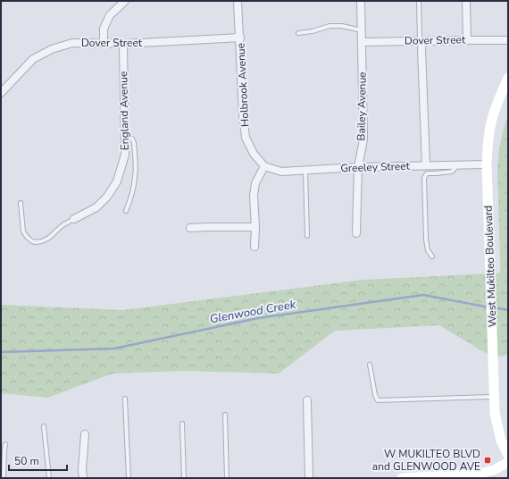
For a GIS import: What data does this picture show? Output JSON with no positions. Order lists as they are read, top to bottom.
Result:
{
  "streets": {
    "main road": ["West Mukilteo Boulevard"],
    "street": [
      "Dover Street",
      "Holbrook Avenue",
      "Bailey Avenue",
      "England Avenue",
      "Greeley Street"
    ]
  },
  "crossings": [
    ["Dover Street", "Holbrook Avenue"],
    ["Dover Street", "Bailey Avenue"],
    ["Dover Street", "England Avenue"],
    ["Holbrook Avenue", "Greeley Street"],
    ["Bailey Avenue", "Greeley Street"],
    ["Greeley Street", "West Mukilteo Boulevard"]
  ],
  "water": ["Glenwood Creek"],
  "places": {
    "transit": ["W MUKILTEO BLVD and GLENWOOD AVE"]
  },
  "scale_bar": "50 m"
}
